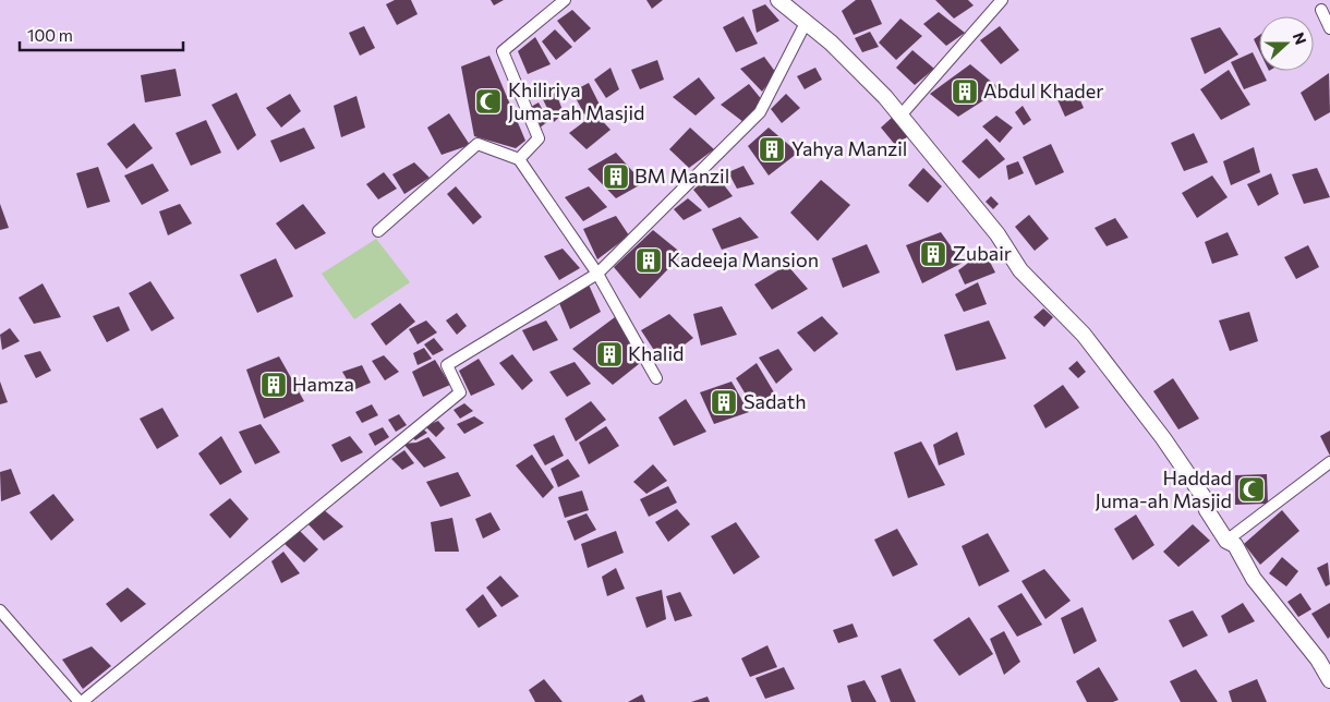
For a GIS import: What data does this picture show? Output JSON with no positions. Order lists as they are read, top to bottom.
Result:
{
  "places": {
    "building": [
      "Abdul Khader",
      "Yahya Manzil",
      "BM Manzil",
      "Zubair",
      "Kadeeja Mansion",
      "Khalid",
      "Hamza",
      "Sadath"
    ],
    "mosque": ["Khiliriya Juma-ah Masjid", "Haddad Juma-ah Masjid"]
  },
  "scale_bar": "100 m",
  "north": "right"
}
